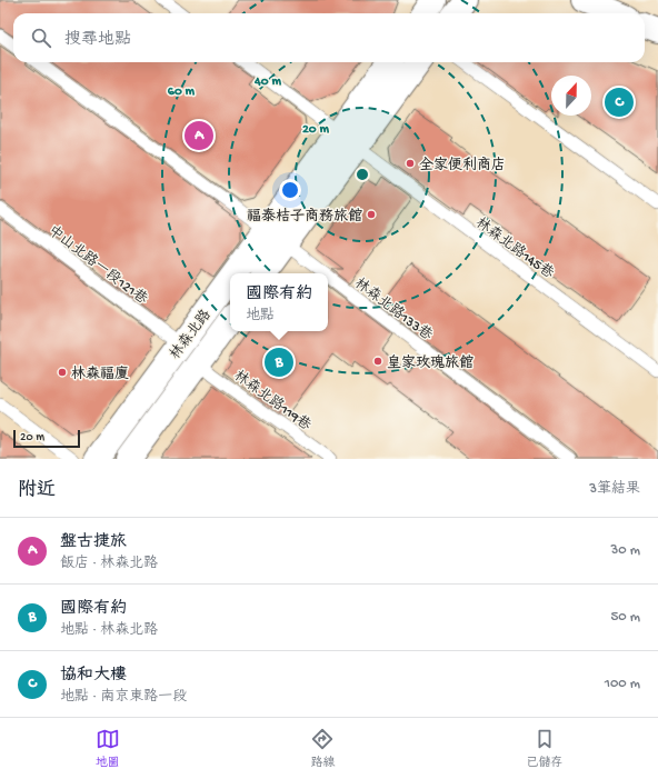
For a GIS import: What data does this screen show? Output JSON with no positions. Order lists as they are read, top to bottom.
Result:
{
  "streets": {
    "street": ["林森北路"],
    "lane": [
      "林森北路145巷",
      "中山北路一段121巷",
      "林森北路133巷",
      "林森北路119巷"
    ]
  },
  "crossings": [
    ["林森北路145巷", "林森北路"],
    ["中山北路一段121巷", "林森北路"],
    ["林森北路133巷", "林森北路"],
    ["林森北路", "林森北路119巷"]
  ],
  "places": [
    "全家便利商店",
    "福泰桔子商務旅館",
    "皇家玫瑰旅館",
    "林森福廈"
  ],
  "scale_bar": "20 m",
  "north": "top",
  "page": {
    "search": "搜尋地點",
    "pins": ["C", "A", "B"],
    "popup": ["國際有約", "地點"],
    "scale": "20 m",
    "heading": ["附近", "3筆結果"],
    "list": [
      {
        "mark": "A",
        "name": "盤古捷旅",
        "note": "飯店 · 林森北路",
        "value": "30 m"
      },
      {
        "mark": "B",
        "name": "國際有約",
        "note": "地點 · 林森北路",
        "value": "50 m"
      },
      {
        "mark": "C",
        "name": "協和大樓",
        "note": "地點 · 南京東路一段",
        "value": "100 m"
      }
    ],
    "nav": ["地圖", "路線", "已儲存"]
  },
  "rings": ["40 m", "60 m", "20 m"]
}
